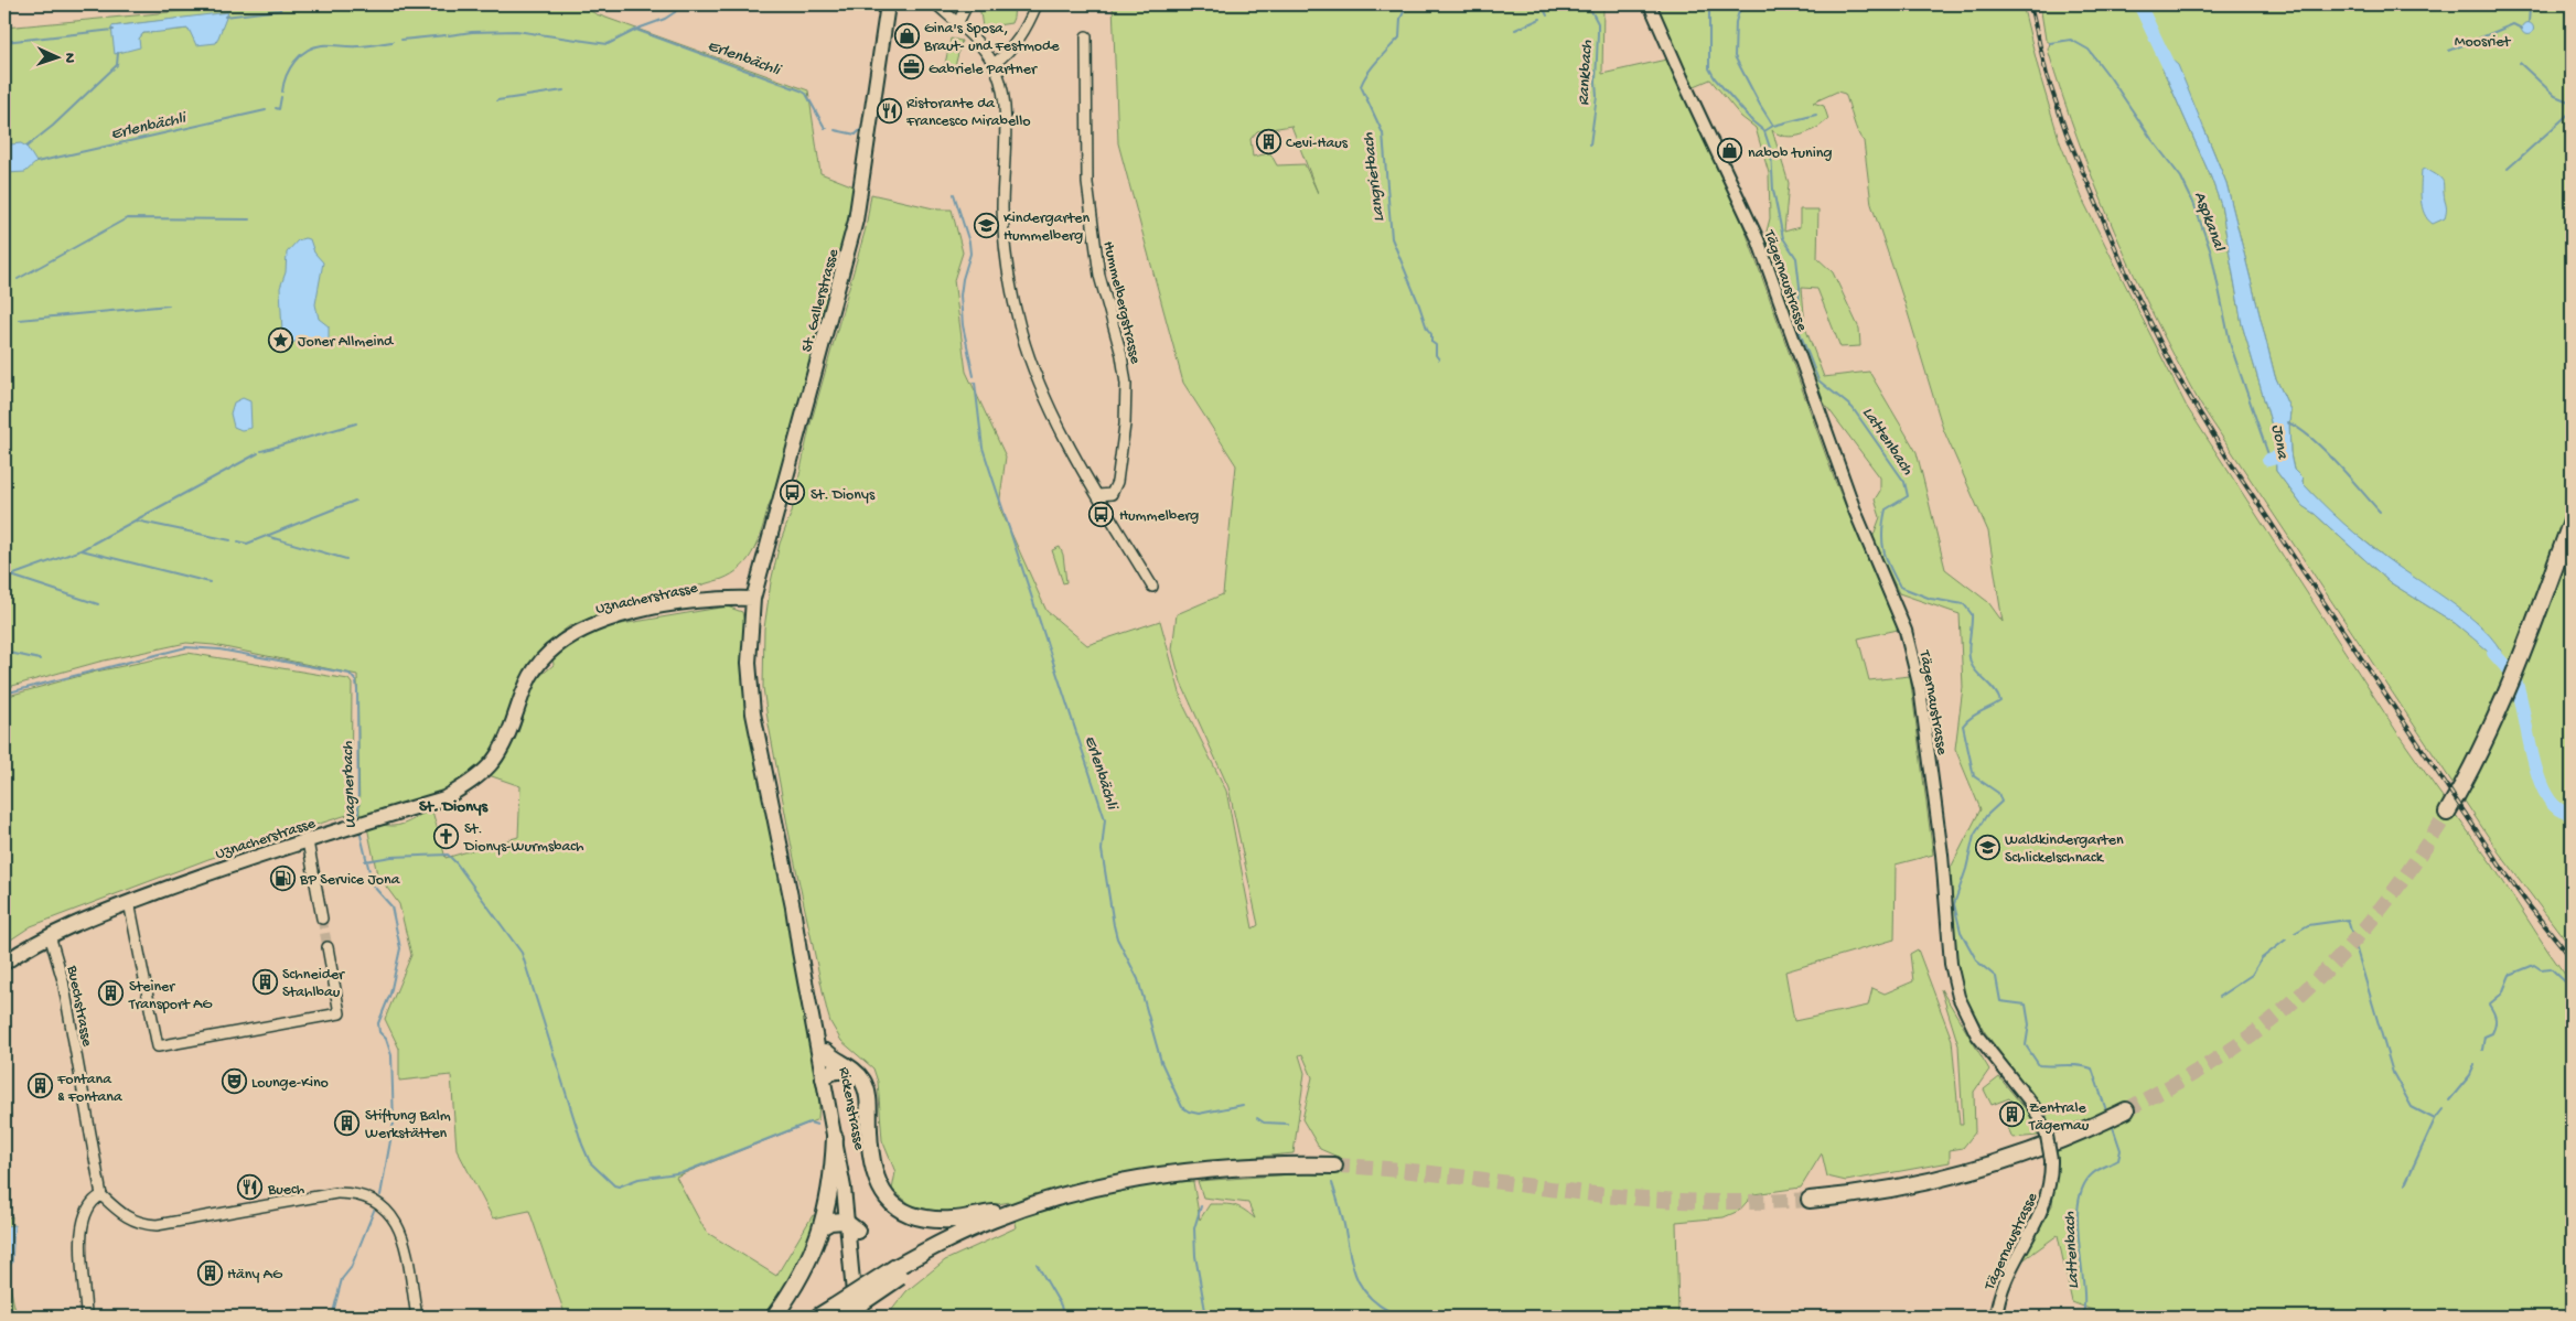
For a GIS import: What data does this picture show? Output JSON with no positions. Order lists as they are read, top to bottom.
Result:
{
  "streets": {
    "main road": ["St. Gallerstrasse", "Uznacherstrasse", "Rickenstrasse"],
    "street": ["Tägernaustrasse", "Hummelbergstrasse", "Buechstrasse"]
  },
  "crossings": [
    ["St. Gallerstrasse", "Uznacherstrasse"],
    ["St. Gallerstrasse", "Rickenstrasse"],
    ["Uznacherstrasse", "Buechstrasse"],
    ["Uznacherstrasse", "Rickenstrasse"]
  ],
  "districts": ["St. Dionys"],
  "water": [
    "Erlenbächli",
    "Rankbach",
    "Langrietbach",
    "Aspkanal",
    "Lattenbach",
    "Jona",
    "Wagnerbach"
  ],
  "parks": ["Moosriet"],
  "places": {
    "shop": ["Gina's Sposa, Braut- und Festmode", "nabob tuning"],
    "office": ["Gabriele Partner"],
    "restaurant": ["Ristorante da Francesco Mirabello", "Buech"],
    "building": [
      "Cevi-Haus",
      "Schneider Stahlbau",
      "Steiner Transport AG",
      "Fontana & Fontana",
      "Zentrale Tägernau",
      "Stiftung Balm Werkstätten",
      "Häny AG"
    ],
    "school or university": ["Kindergarten Hummelberg", "Waldkindergarten Schlickelschnack"],
    "place": ["Joner Allmeind"],
    "bus stop": ["St. Dionys", "Hummelberg"],
    "church": ["St. Dionys-Wurmsbach"],
    "fuel station": ["BP Service Jona"],
    "theatre": ["Lounge-Kino"]
  },
  "north": "right"
}
